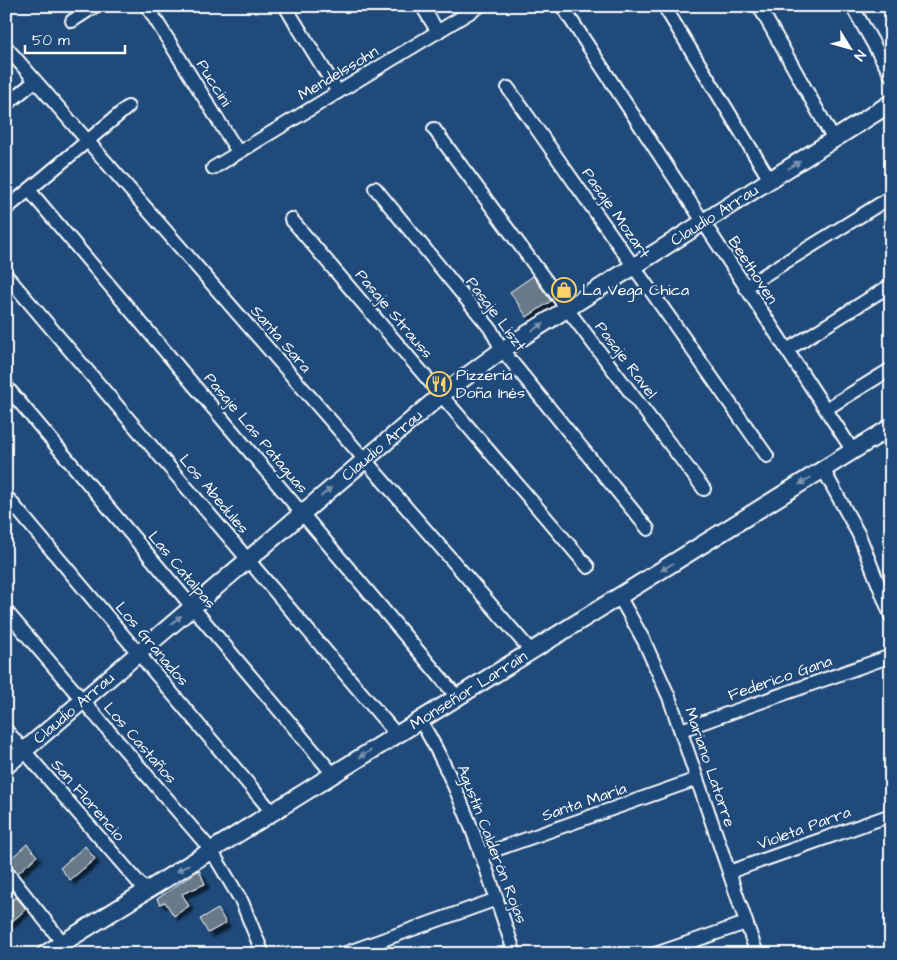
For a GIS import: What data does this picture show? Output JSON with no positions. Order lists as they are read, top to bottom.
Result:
{
  "streets": {
    "street": [
      "Mendelssohn",
      "Puccini",
      "Pasaje Mozart",
      "Claudio Arrau",
      "Beethoven",
      "Pasaje Strauss",
      "Pasaje Liszt",
      "Santa Sara",
      "Pasaje Ravel",
      "Pasaje Las Pataguas",
      "Los Abedules",
      "Las Catalpas",
      "Los Granados",
      "Federico Gana",
      "Monseñor Larraín",
      "Los Castaños",
      "Mariano Latorre",
      "San Florencio",
      "Santa María",
      "Violeta Parra",
      "Agustín Calderón Rojas"
    ]
  },
  "crossings": [
    ["Mendelssohn", "Puccini"],
    ["Pasaje Mozart", "Claudio Arrau"],
    ["Claudio Arrau", "Beethoven"],
    ["Claudio Arrau", "Pasaje Strauss"],
    ["Claudio Arrau", "Pasaje Liszt"],
    ["Claudio Arrau", "Santa Sara"],
    ["Claudio Arrau", "Pasaje Ravel"],
    ["Claudio Arrau", "Pasaje Las Pataguas"],
    ["Claudio Arrau", "Los Abedules"],
    ["Claudio Arrau", "Las Catalpas"],
    ["Claudio Arrau", "Los Granados"],
    ["Claudio Arrau", "Los Castaños"],
    ["Claudio Arrau", "San Florencio"],
    ["Beethoven", "Monseñor Larraín"],
    ["Santa Sara", "Monseñor Larraín"],
    ["Pasaje Las Pataguas", "Monseñor Larraín"],
    ["Los Abedules", "Monseñor Larraín"],
    ["Las Catalpas", "Monseñor Larraín"],
    ["Los Granados", "Monseñor Larraín"],
    ["Federico Gana", "Mariano Latorre"],
    ["Monseñor Larraín", "Los Castaños"],
    ["Monseñor Larraín", "Mariano Latorre"],
    ["Monseñor Larraín", "San Florencio"],
    ["Monseñor Larraín", "Agustín Calderón Rojas"],
    ["Mariano Latorre", "Santa María"],
    ["Mariano Latorre", "Violeta Parra"],
    ["Santa María", "Agustín Calderón Rojas"]
  ],
  "one_way": ["Monseñor Larraín"],
  "places": {
    "shop": ["La Vega Chica"],
    "restaurant": ["Pizzería Doña Inés"]
  },
  "scale_bar": "50 m",
  "north": "bottom right"
}
